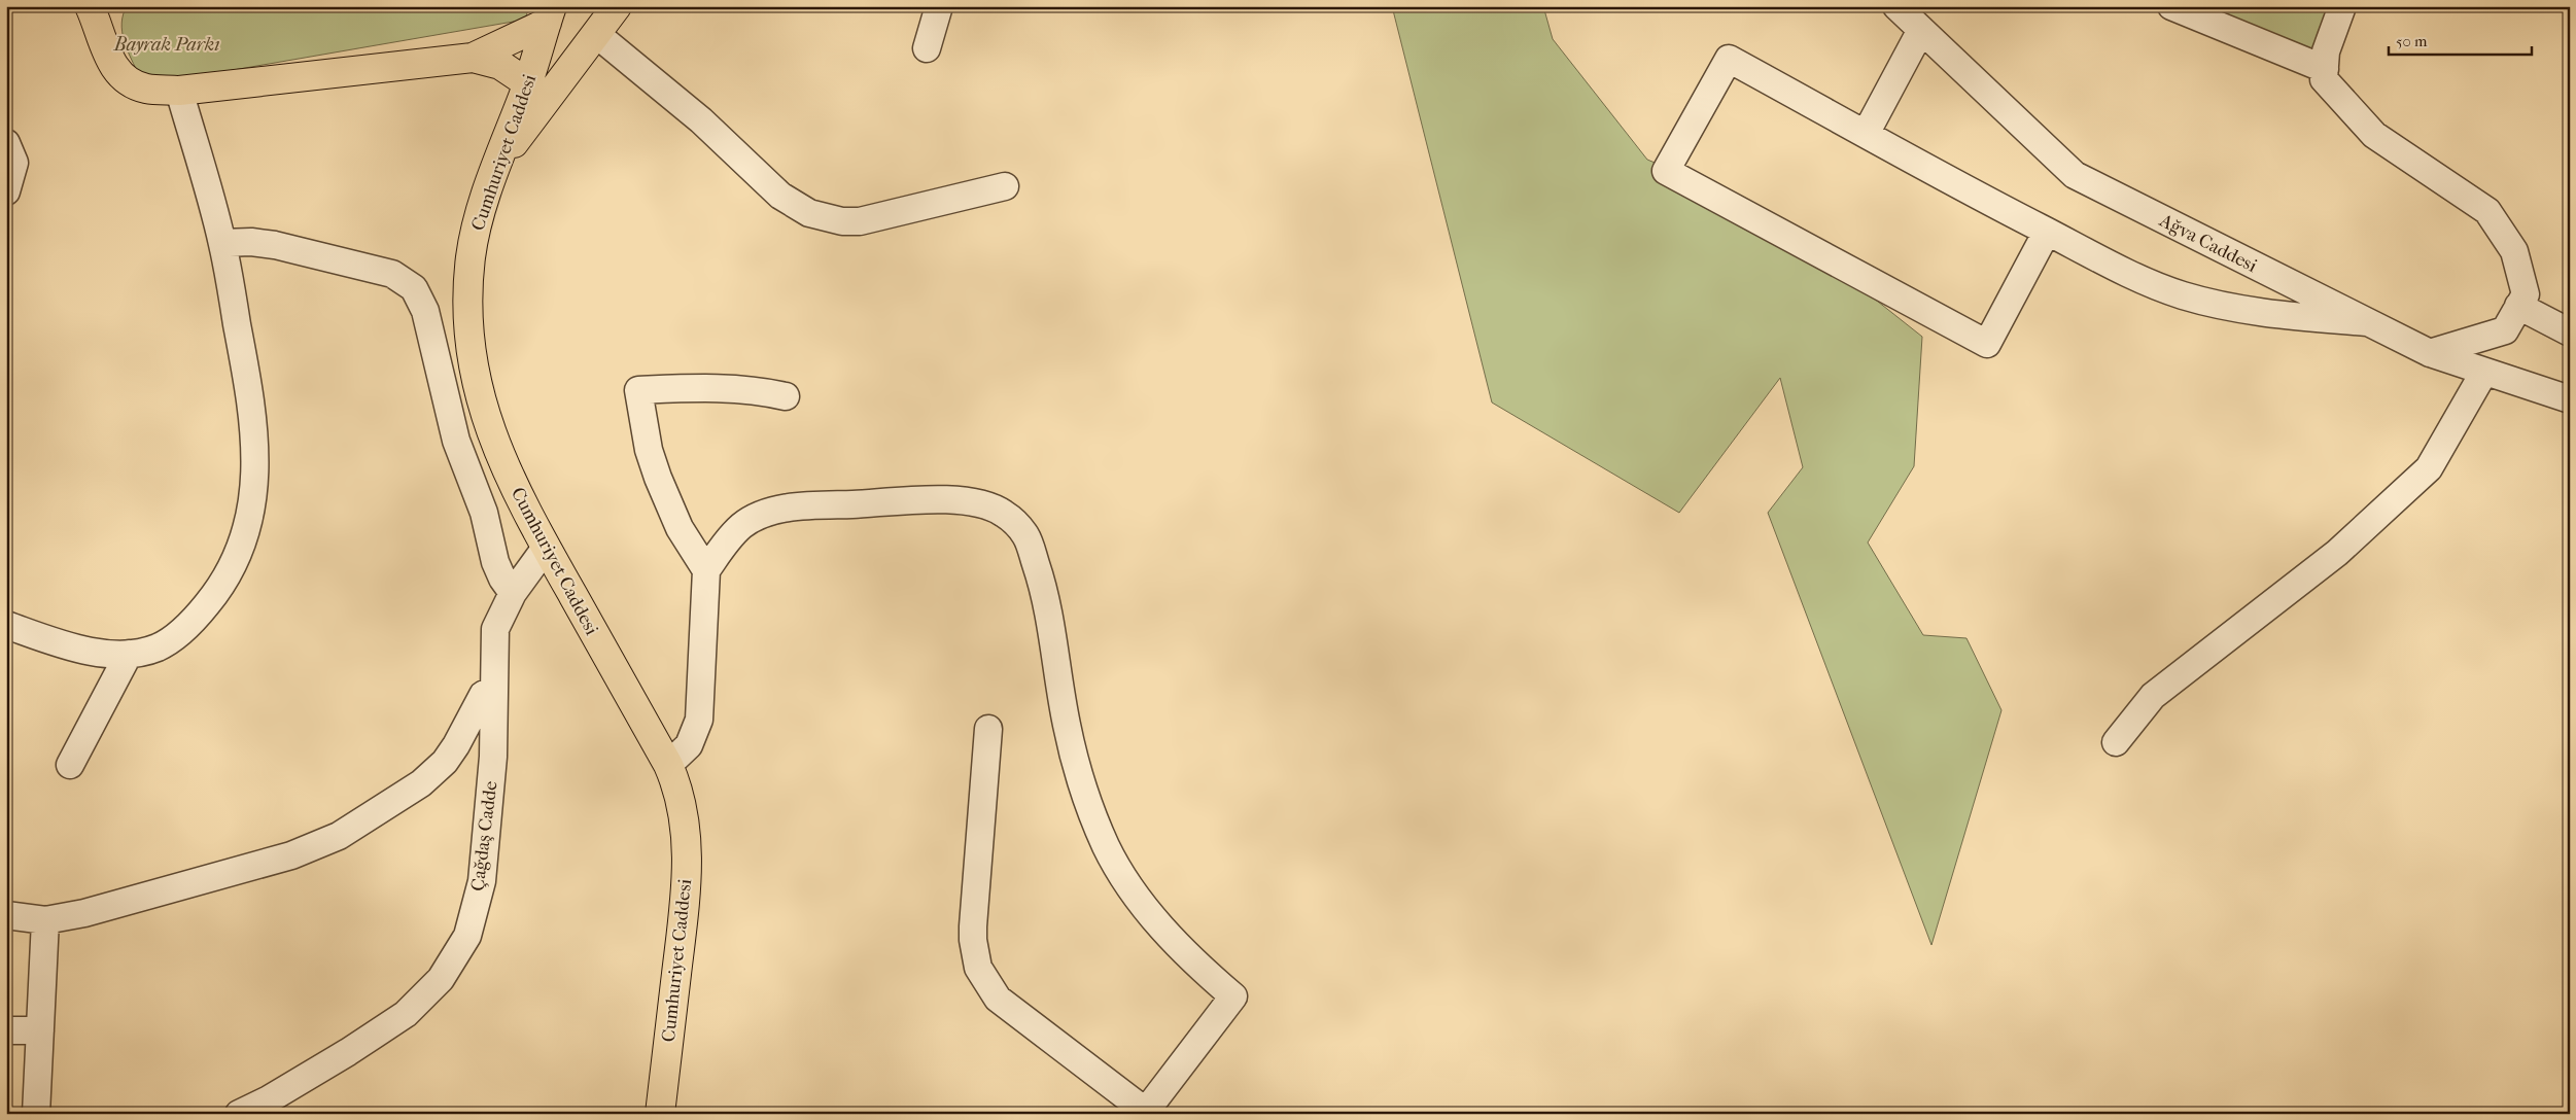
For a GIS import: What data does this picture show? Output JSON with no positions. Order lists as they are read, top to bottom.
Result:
{
  "streets": {
    "main road": ["Cumhuriyet Caddesi"],
    "street": ["Ağva Caddesi", "Çağdaş Cadde"]
  },
  "crossings": [
    ["Cumhuriyet Caddesi", "Çağdaş Cadde"]
  ],
  "parks": ["Bayrak Parkı"],
  "scale_bar": "50 m"
}
